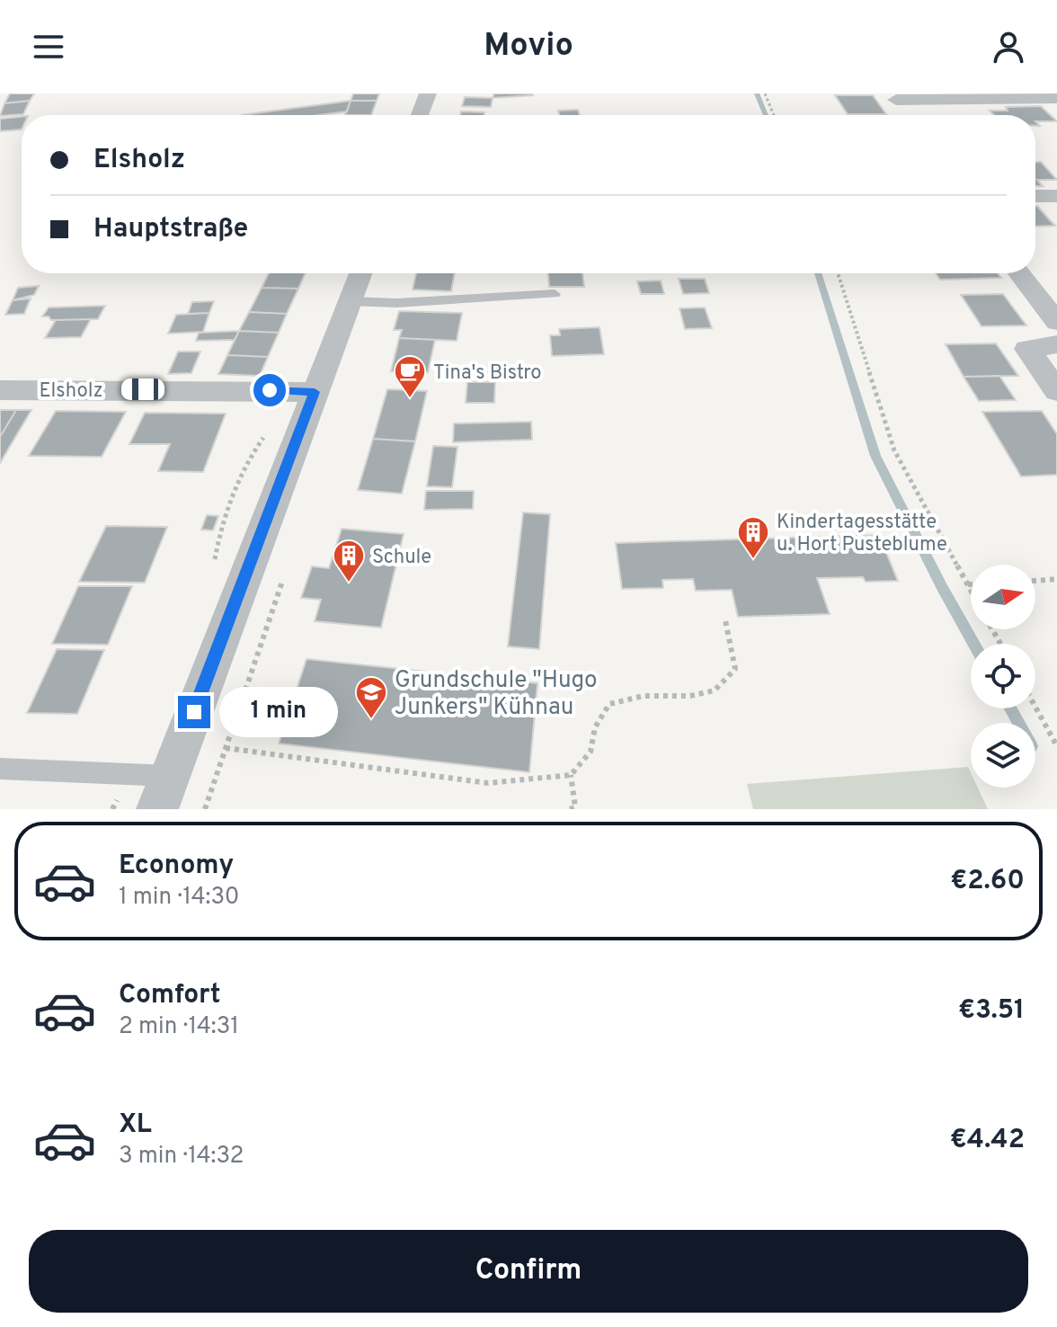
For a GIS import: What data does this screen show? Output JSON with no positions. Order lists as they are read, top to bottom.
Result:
{
  "streets": {
    "street": ["Elsholz"]
  },
  "places": {
    "cafe": ["Tina's Bistro"],
    "building": ["Kindertagesstätte u. Hort Pusteblume", "Schule"],
    "school or university": ["Grundschule \"Hugo Junkers\" Kühnau"]
  },
  "north": "right",
  "page": {
    "header": "Movio",
    "banner": ["Elsholz", "Hauptstraße"],
    "bubble": "1 min",
    "list": [
      {
        "name": "Economy",
        "note": "1 min · 14:30",
        "value": "€2.60"
      },
      {
        "name": "Comfort",
        "note": "2 min · 14:31",
        "value": "€3.51"
      },
      {
        "name": "XL",
        "note": "3 min · 14:32",
        "value": "€4.42"
      }
    ],
    "buttons": "Confirm"
  }
}
